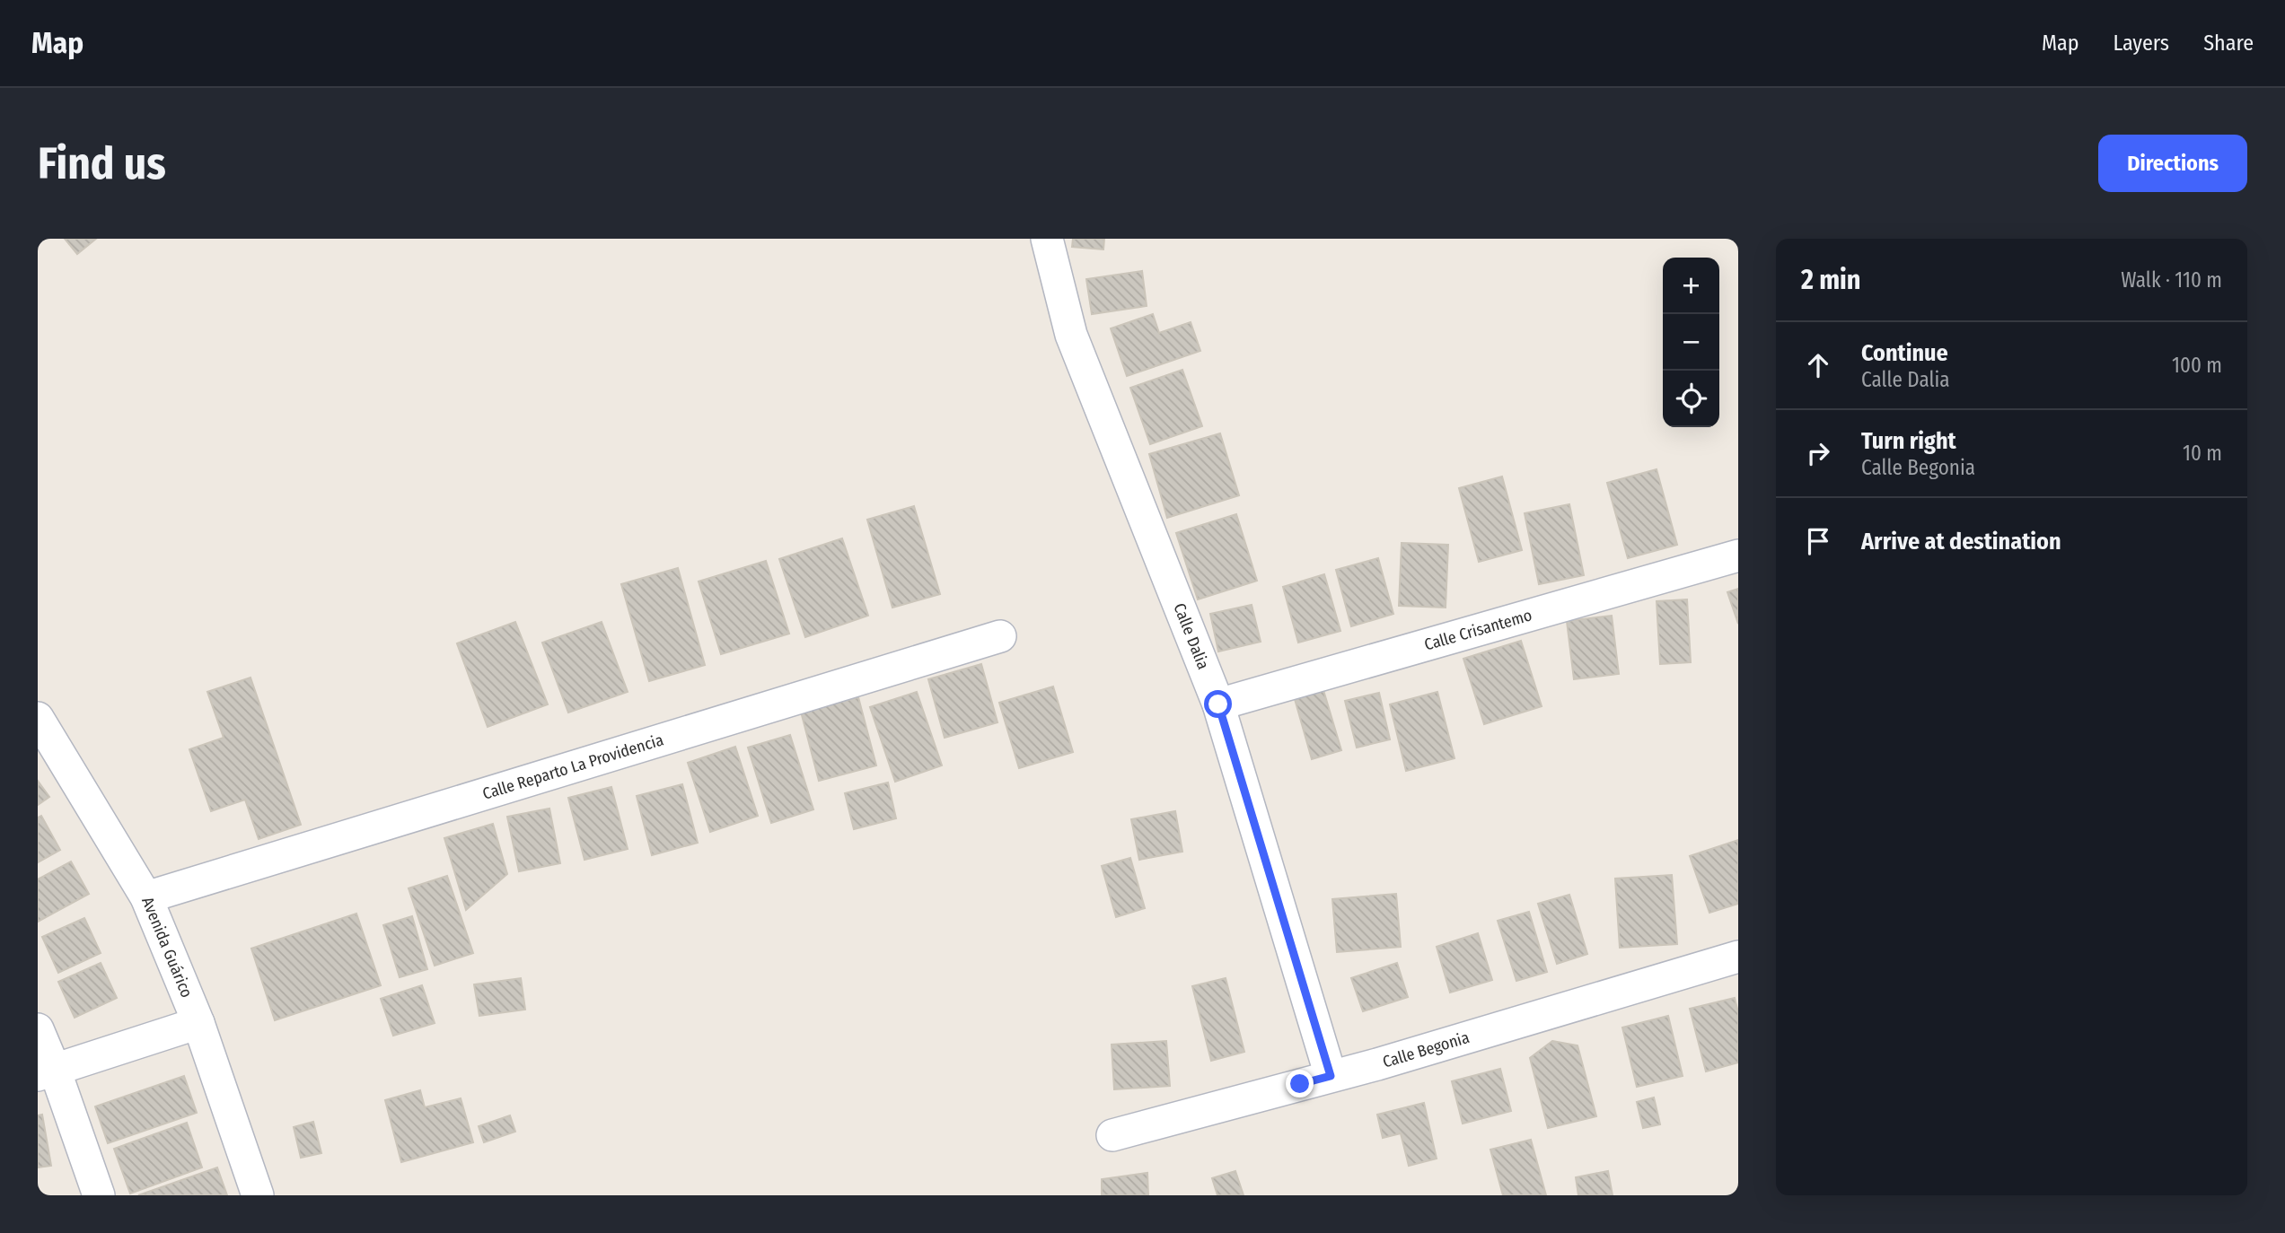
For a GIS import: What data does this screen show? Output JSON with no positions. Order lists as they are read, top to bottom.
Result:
{
  "streets": {
    "street": [
      "Calle Crisantemo",
      "Calle Dalia",
      "Calle Reparto La Providencia",
      "Avenida Guárico",
      "Calle Begonia"
    ]
  },
  "crossings": [
    ["Calle Crisantemo", "Calle Dalia"],
    ["Calle Dalia", "Calle Begonia"],
    ["Calle Reparto La Providencia", "Avenida Guárico"]
  ],
  "page": {
    "header": "Map",
    "nav": ["Map", "Layers", "Share"],
    "buttons": "Directions",
    "title": "Find us",
    "heading": ["2 min", "Walk · 110 m"],
    "map_buttons": ["+", "−"],
    "list": [
      ["Continue", "Calle Dalia", "100 m"],
      ["Turn right", "Calle Begonia", "10 m"],
      "Arrive at destination"
    ]
  }
}
